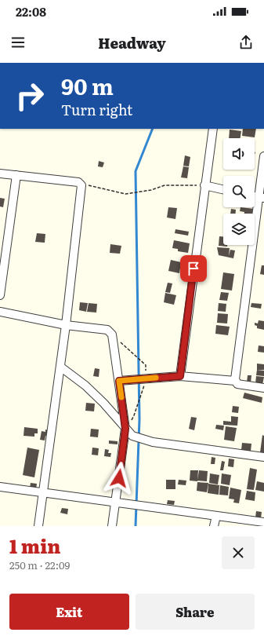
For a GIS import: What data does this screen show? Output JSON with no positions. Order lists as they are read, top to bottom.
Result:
{
  "page": {
    "status": "22:08",
    "header": "Headway",
    "turn": ["90 m", "Turn right"],
    "heading": ["1 min", "250 m · 22:09"],
    "buttons": ["Exit", "Share"]
  }
}
